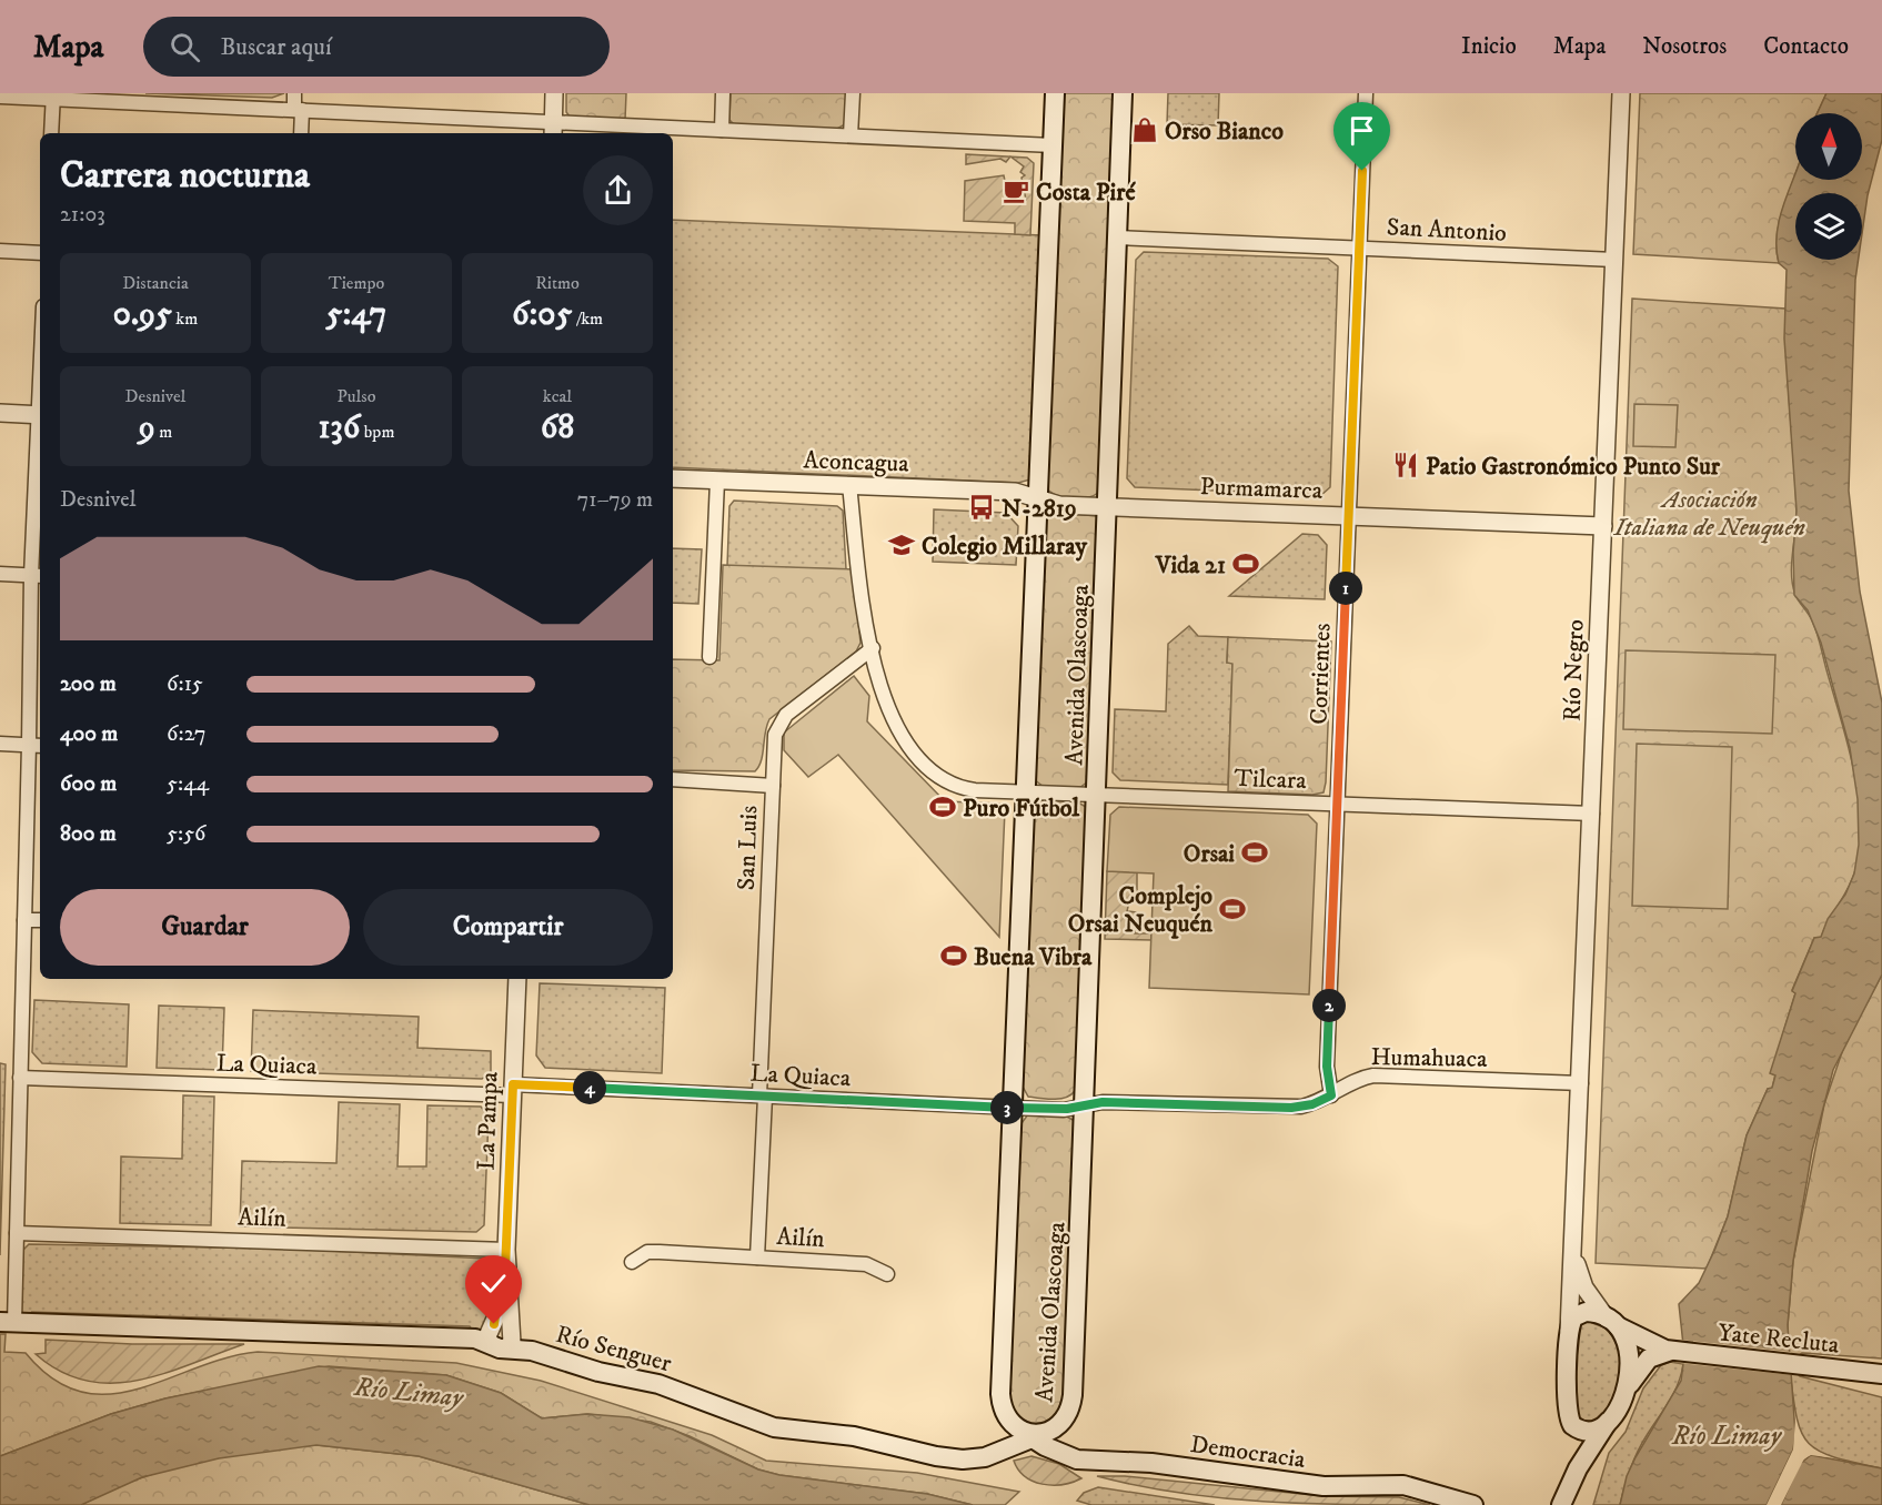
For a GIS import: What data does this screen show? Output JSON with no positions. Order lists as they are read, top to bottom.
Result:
{
  "streets": {
    "main road": [
      "Río Negro",
      "Avenida Olascoaga",
      "Yate Recluta",
      "Río Senguer",
      "Democracia"
    ],
    "street": [
      "San Antonio",
      "Aconcagua",
      "Purmamarca",
      "Corrientes",
      "Tilcara",
      "San Luis",
      "Humahuaca",
      "La Quiaca",
      "La Pampa",
      "Ailín"
    ]
  },
  "crossings": [
    ["San Antonio", "Río Negro"],
    ["San Antonio", "Corrientes"],
    ["San Antonio", "Avenida Olascoaga"],
    ["Aconcagua", "Purmamarca"],
    ["Aconcagua", "Avenida Olascoaga"],
    ["Aconcagua", "Tilcara"],
    ["Purmamarca", "Río Negro"],
    ["Purmamarca", "Corrientes"],
    ["Purmamarca", "Avenida Olascoaga"],
    ["Río Negro", "Tilcara"],
    ["Río Negro", "Humahuaca"],
    ["Río Negro", "Yate Recluta"],
    ["Corrientes", "Tilcara"],
    ["Corrientes", "Humahuaca"],
    ["Avenida Olascoaga", "Tilcara"],
    ["Avenida Olascoaga", "Humahuaca"],
    ["Avenida Olascoaga", "La Quiaca"],
    ["Avenida Olascoaga", "Río Senguer"],
    ["Avenida Olascoaga", "Democracia"],
    ["Tilcara", "San Luis"],
    ["San Luis", "La Quiaca"],
    ["San Luis", "Ailín"],
    ["Humahuaca", "La Quiaca"],
    ["La Quiaca", "La Pampa"],
    ["La Pampa", "Ailín"],
    ["La Pampa", "Río Senguer"],
    ["Río Senguer", "Democracia"]
  ],
  "water": ["Río Limay"],
  "parks": ["Asociación Italiana de Neuquén"],
  "places": {
    "shop": ["Orso Bianco"],
    "cafe": ["Costa Piré"],
    "restaurant": ["Patio Gastronómico Punto Sur"],
    "bus stop": ["N-2819"],
    "school or university": ["Colegio Millaray"],
    "sports": [
      "Vida 21",
      "Puro Fútbol",
      "Orsai",
      "Complejo Orsai Neuquén",
      "Buena Vibra"
    ]
  },
  "north": "top",
  "page": {
    "header": "Mapa",
    "search": "Buscar aquí",
    "nav": [
      "Inicio",
      "Mapa",
      "Nosotros",
      "Contacto"
    ],
    "heading": ["Carrera nocturna", "21:03"],
    "stats": [
      ["Distancia", "0.95 km"],
      ["Tiempo", "5:47"],
      ["Ritmo", "6:05 /km"],
      ["Desnivel", "9 m"],
      ["Pulso", "136 bpm"],
      ["kcal", "68"]
    ],
    "chart": ["Desnivel", "71–79 m"],
    "pins": [
      "1",
      "2",
      "4",
      "3"
    ],
    "list": [
      {
        "name": "200 m",
        "note": "6:15"
      },
      {
        "name": "400 m",
        "note": "6:27"
      },
      {
        "name": "600 m",
        "note": "5:44"
      },
      {
        "name": "800 m",
        "note": "5:56"
      }
    ],
    "buttons": ["Guardar", "Compartir"]
  }
}
